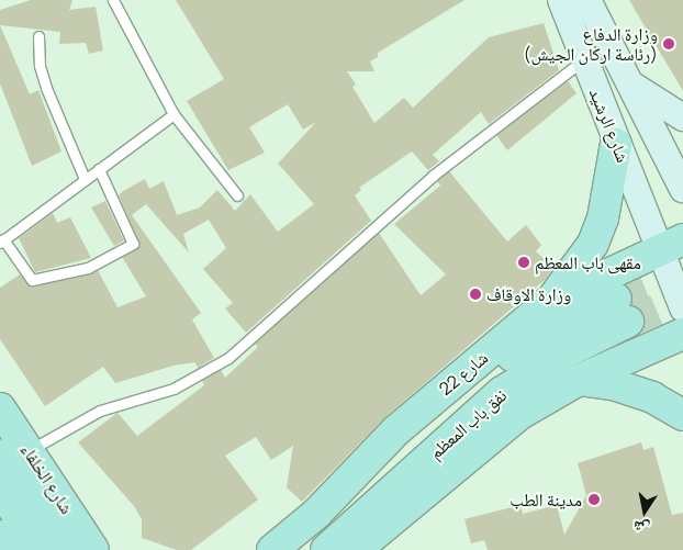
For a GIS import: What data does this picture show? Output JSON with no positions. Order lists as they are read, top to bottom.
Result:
{
  "streets": {
    "main road": [
      "شارع الرشيد",
      "شارع 22",
      "نفق باب المعظم",
      "شارع الخلفاء"
    ]
  },
  "crossings": [
    ["شارع الرشيد", "شارع 22"],
    ["شارع 22", "نفق باب المعظم"]
  ],
  "places": [
    "وزارة الدفاع (رئاسة اركان الجيش)",
    "مقهى باب المعظم",
    "وزارة الاوقاف",
    "مدينة الطب"
  ],
  "north": "bottom"
}
